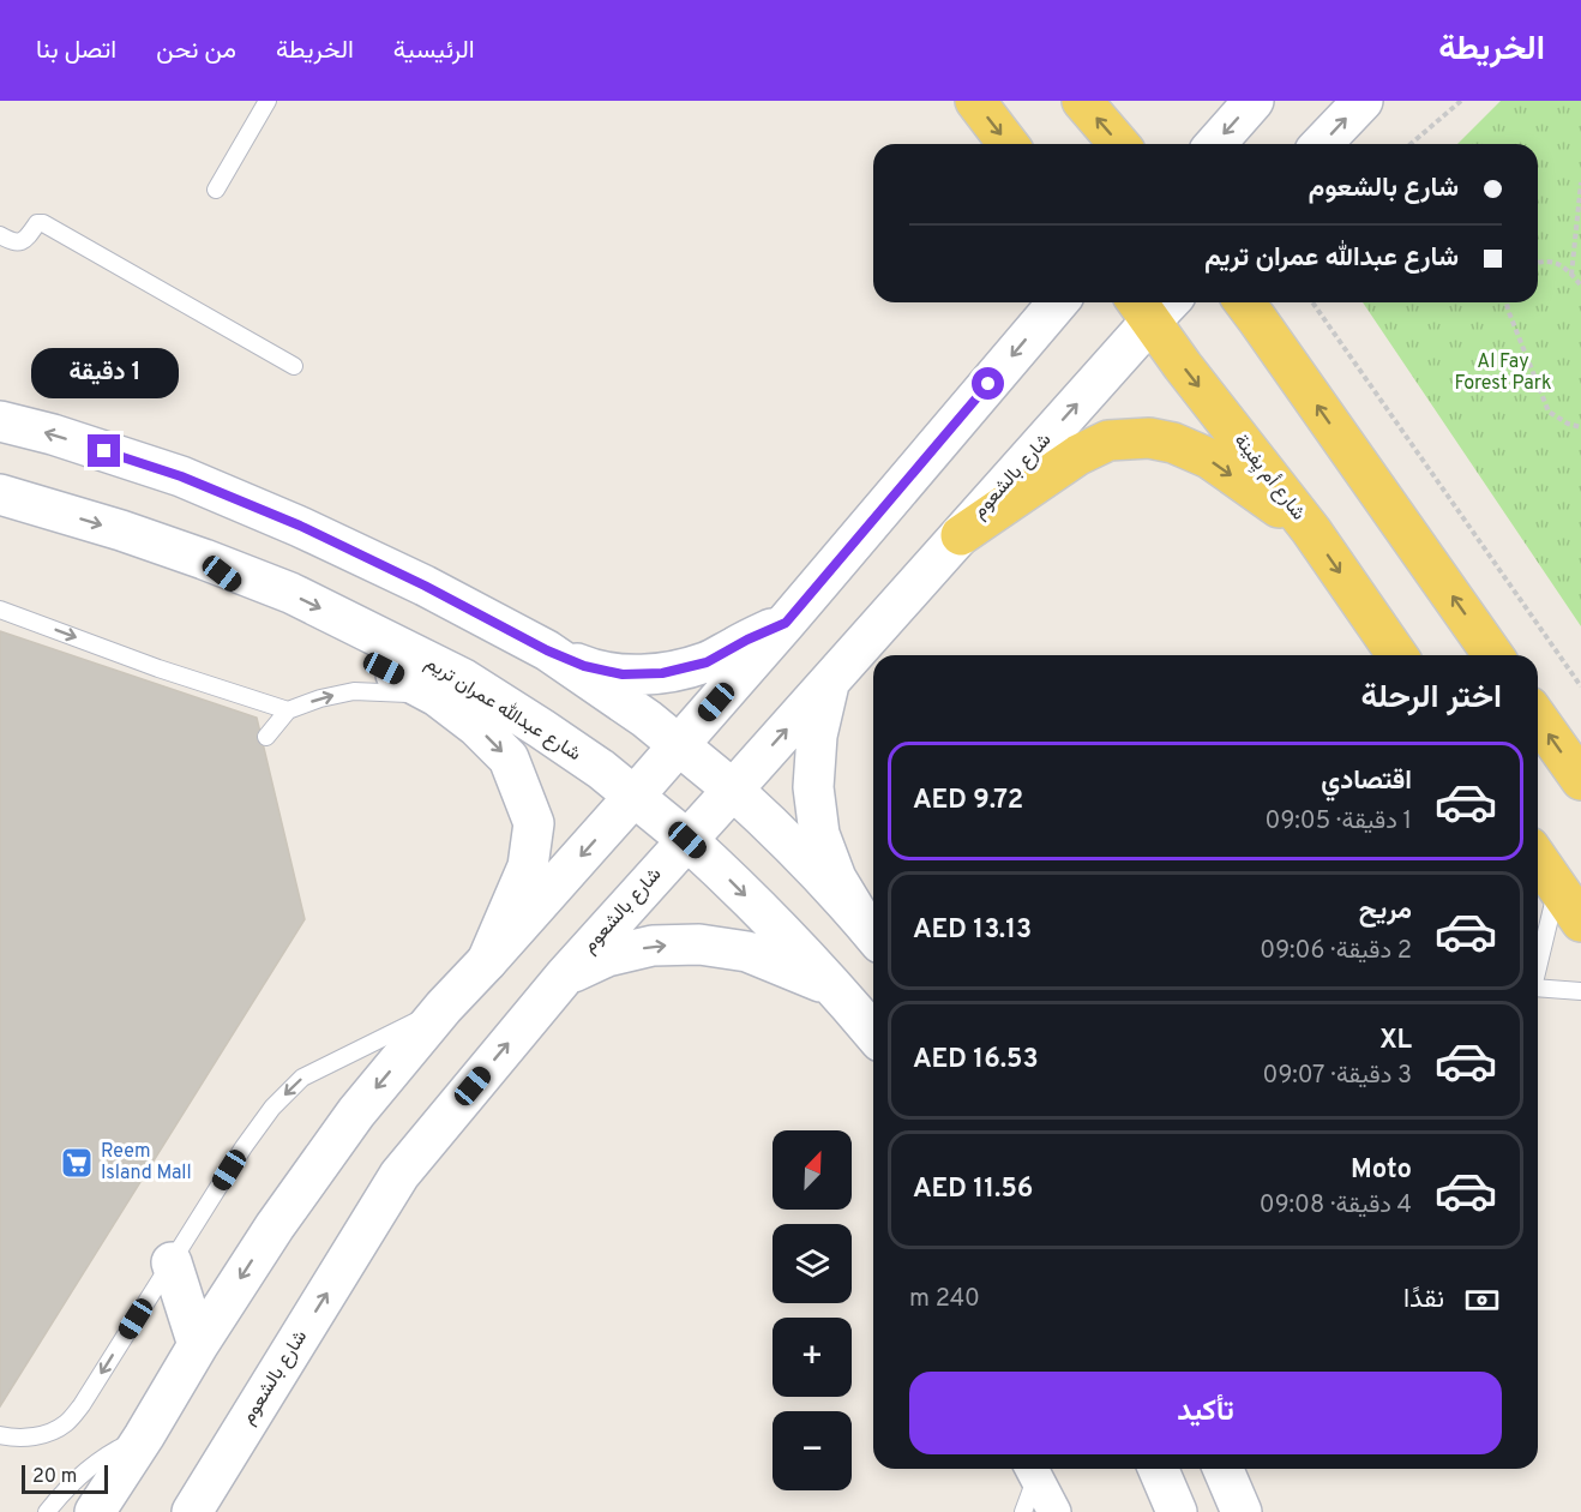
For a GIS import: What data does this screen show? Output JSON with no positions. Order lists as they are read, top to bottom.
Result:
{
  "streets": {
    "main road": ["شارع بالشعوم", "شارع أم يِفينة", "شارع عبدالله عمران تريم"]
  },
  "crossings": [
    ["شارع بالشعوم", "شارع أم يِفينة"],
    ["شارع بالشعوم", "شارع عبدالله عمران تريم"]
  ],
  "parks": ["Al Fay Forest Park"],
  "places": {
    "supermarket": ["Reem Island Mall"]
  },
  "scale_bar": "20 m",
  "north": "top right",
  "page": {
    "header": "الخريطة",
    "nav": [
      "الرئيسية",
      "الخريطة",
      "من نحن",
      "اتصل بنا"
    ],
    "banner": ["شارع بالشعوم", "شارع عبدالله عمران تريم"],
    "bubble": "1 دقيقة",
    "heading": "اختر الرحلة",
    "list": [
      {
        "name": "اقتصادي",
        "note": "1 دقيقة · 09:05",
        "value": "AED 9.72"
      },
      {
        "name": "مريح",
        "note": "2 دقيقة · 09:06",
        "value": "AED 13.13"
      },
      {
        "name": "XL",
        "note": "3 دقيقة · 09:07",
        "value": "AED 16.53"
      },
      {
        "name": "Moto",
        "note": "4 دقيقة · 09:08",
        "value": "AED 11.56"
      }
    ],
    "map_buttons": ["+", "−"],
    "pay": ["نقدًا", "240 m"],
    "buttons": "تأكيد",
    "scale": "20 m"
  }
}
